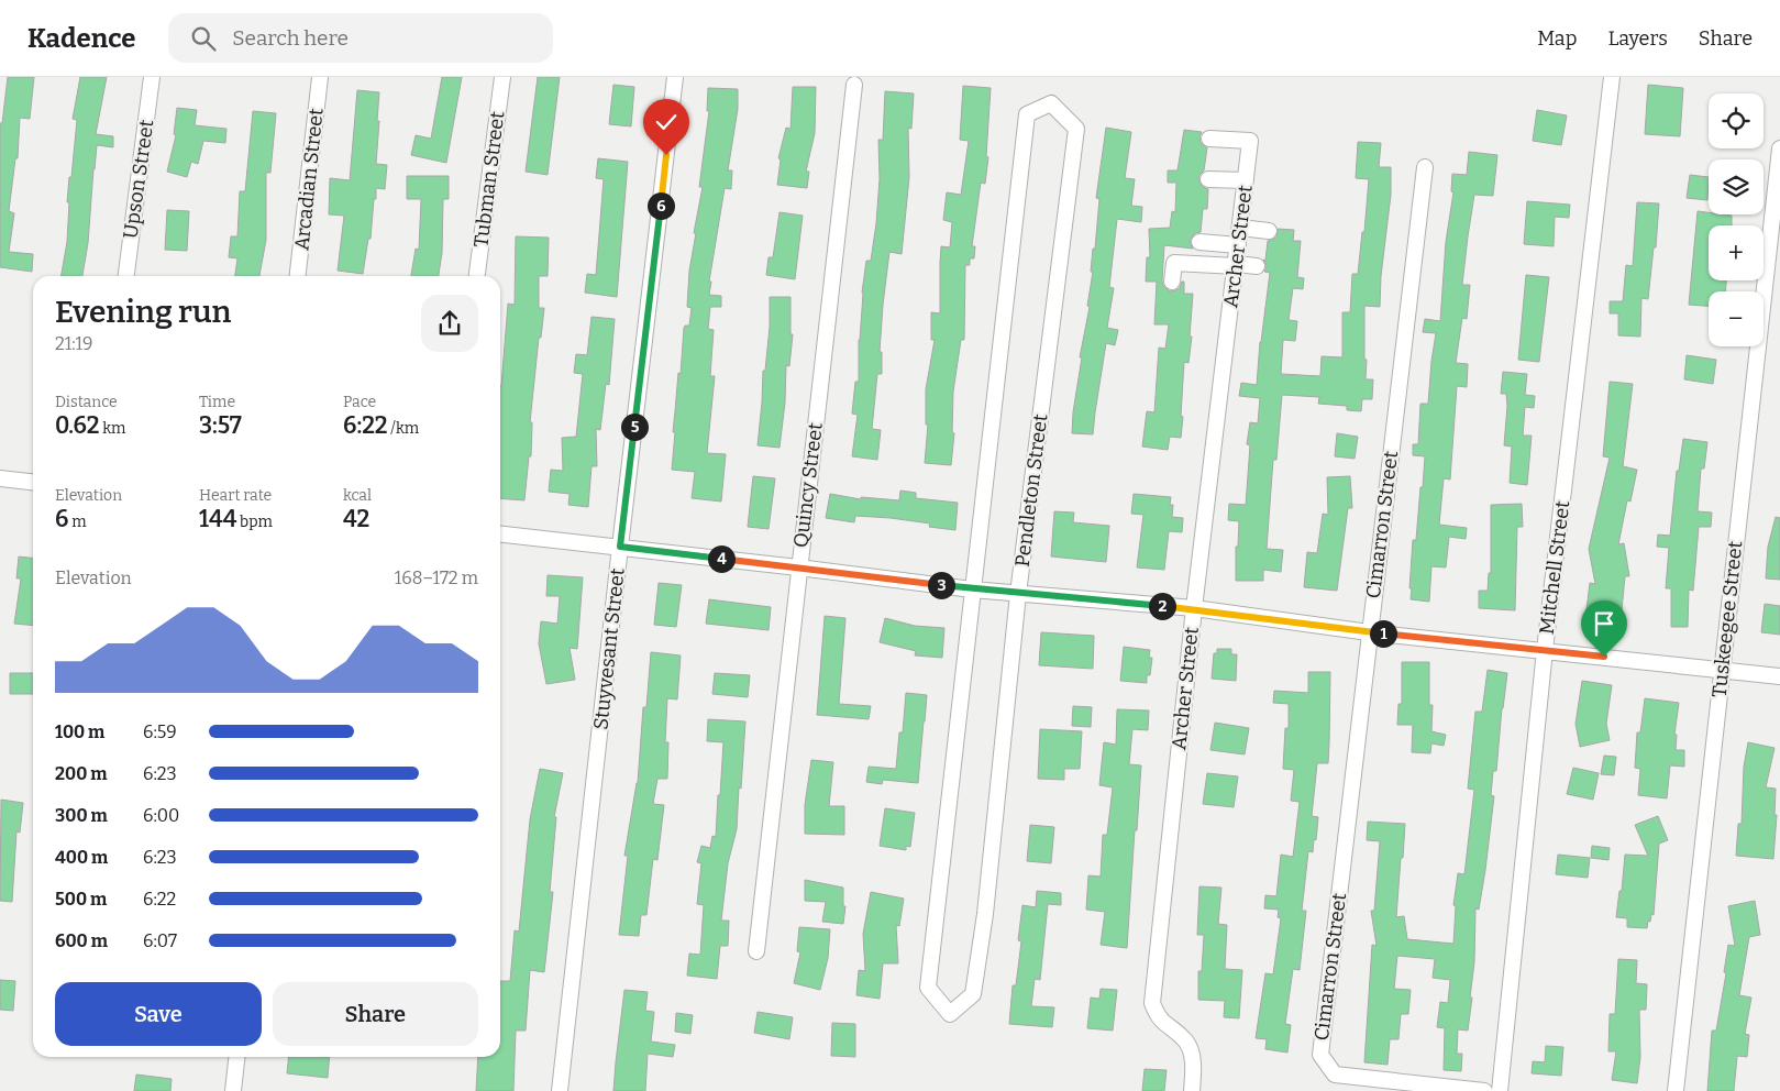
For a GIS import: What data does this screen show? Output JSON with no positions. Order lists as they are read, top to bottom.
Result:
{
  "streets": {
    "street": [
      "Upson Street",
      "Arcadian Street",
      "Tubman Street",
      "Archer Street",
      "Quincy Street",
      "Pendleton Street",
      "Cimarron Street",
      "Mitchell Street",
      "Tuskeegee Street",
      "Stuyvesant Street"
    ]
  },
  "page": {
    "header": "Kadence",
    "search": "Search here",
    "nav": ["Map", "Layers", "Share"],
    "map_buttons": ["+", "−"],
    "pins": [
      "6",
      "5",
      "4",
      "3",
      "2",
      "1"
    ],
    "heading": ["Evening run", "21:19"],
    "stats": [
      ["Distance", "0.62 km"],
      ["Time", "3:57"],
      ["Pace", "6:22 /km"],
      ["Elevation", "6 m"],
      ["Heart rate", "144 bpm"],
      ["kcal", "42"]
    ],
    "chart": ["Elevation", "168–172 m"],
    "list": [
      {
        "name": "100 m",
        "note": "6:59"
      },
      {
        "name": "200 m",
        "note": "6:23"
      },
      {
        "name": "300 m",
        "note": "6:00"
      },
      {
        "name": "400 m",
        "note": "6:23"
      },
      {
        "name": "500 m",
        "note": "6:22"
      },
      {
        "name": "600 m",
        "note": "6:07"
      }
    ],
    "buttons": ["Save", "Share"]
  }
}
